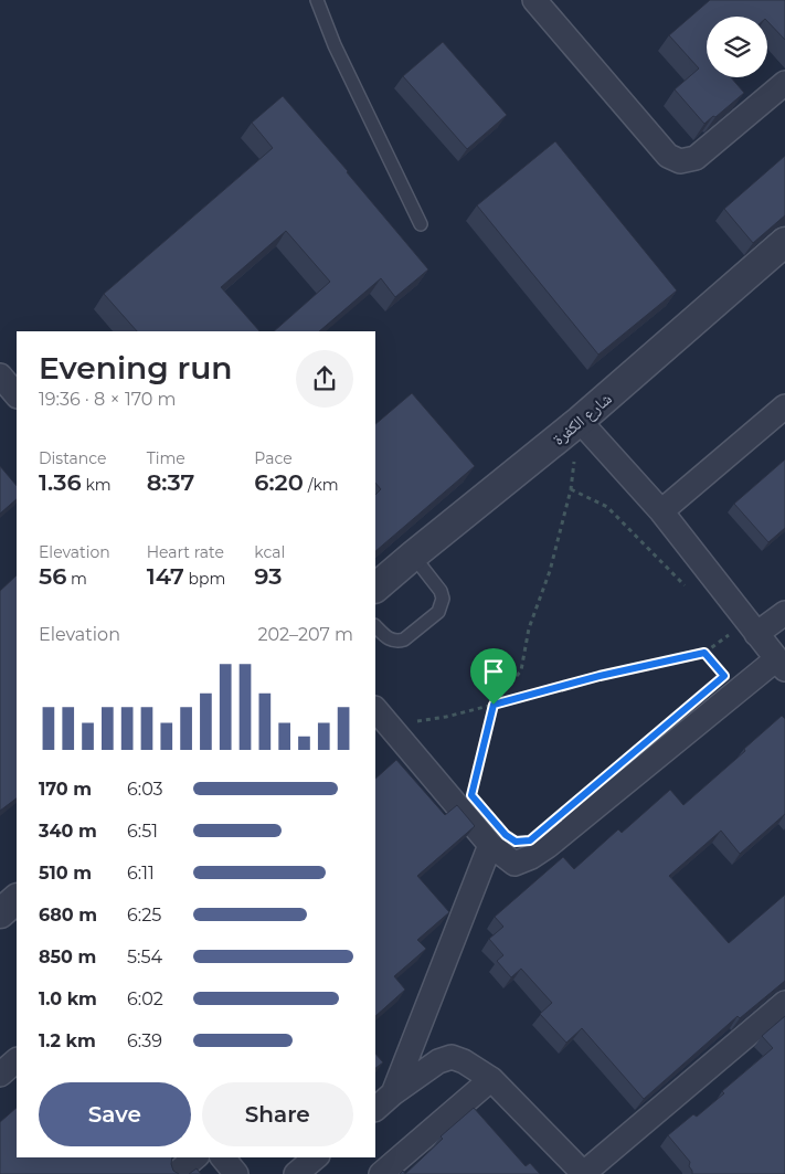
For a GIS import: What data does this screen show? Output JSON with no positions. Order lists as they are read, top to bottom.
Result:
{
  "streets": {
    "street": ["شارع الكفرة"]
  },
  "page": {
    "heading": ["Evening run", "19:36 · 8 × 170 m"],
    "stats": [
      ["Distance", "1.36 km"],
      ["Time", "8:37"],
      ["Pace", "6:20 /km"],
      ["Elevation", "56 m"],
      ["Heart rate", "147 bpm"],
      ["kcal", "93"]
    ],
    "chart": ["Elevation", "202–207 m"],
    "list": [
      {
        "name": "170 m",
        "note": "6:03"
      },
      {
        "name": "340 m",
        "note": "6:51"
      },
      {
        "name": "510 m",
        "note": "6:11"
      },
      {
        "name": "680 m",
        "note": "6:25"
      },
      {
        "name": "850 m",
        "note": "5:54"
      },
      {
        "name": "1.0 km",
        "note": "6:02"
      },
      {
        "name": "1.2 km",
        "note": "6:39"
      }
    ],
    "buttons": ["Save", "Share"]
  }
}
